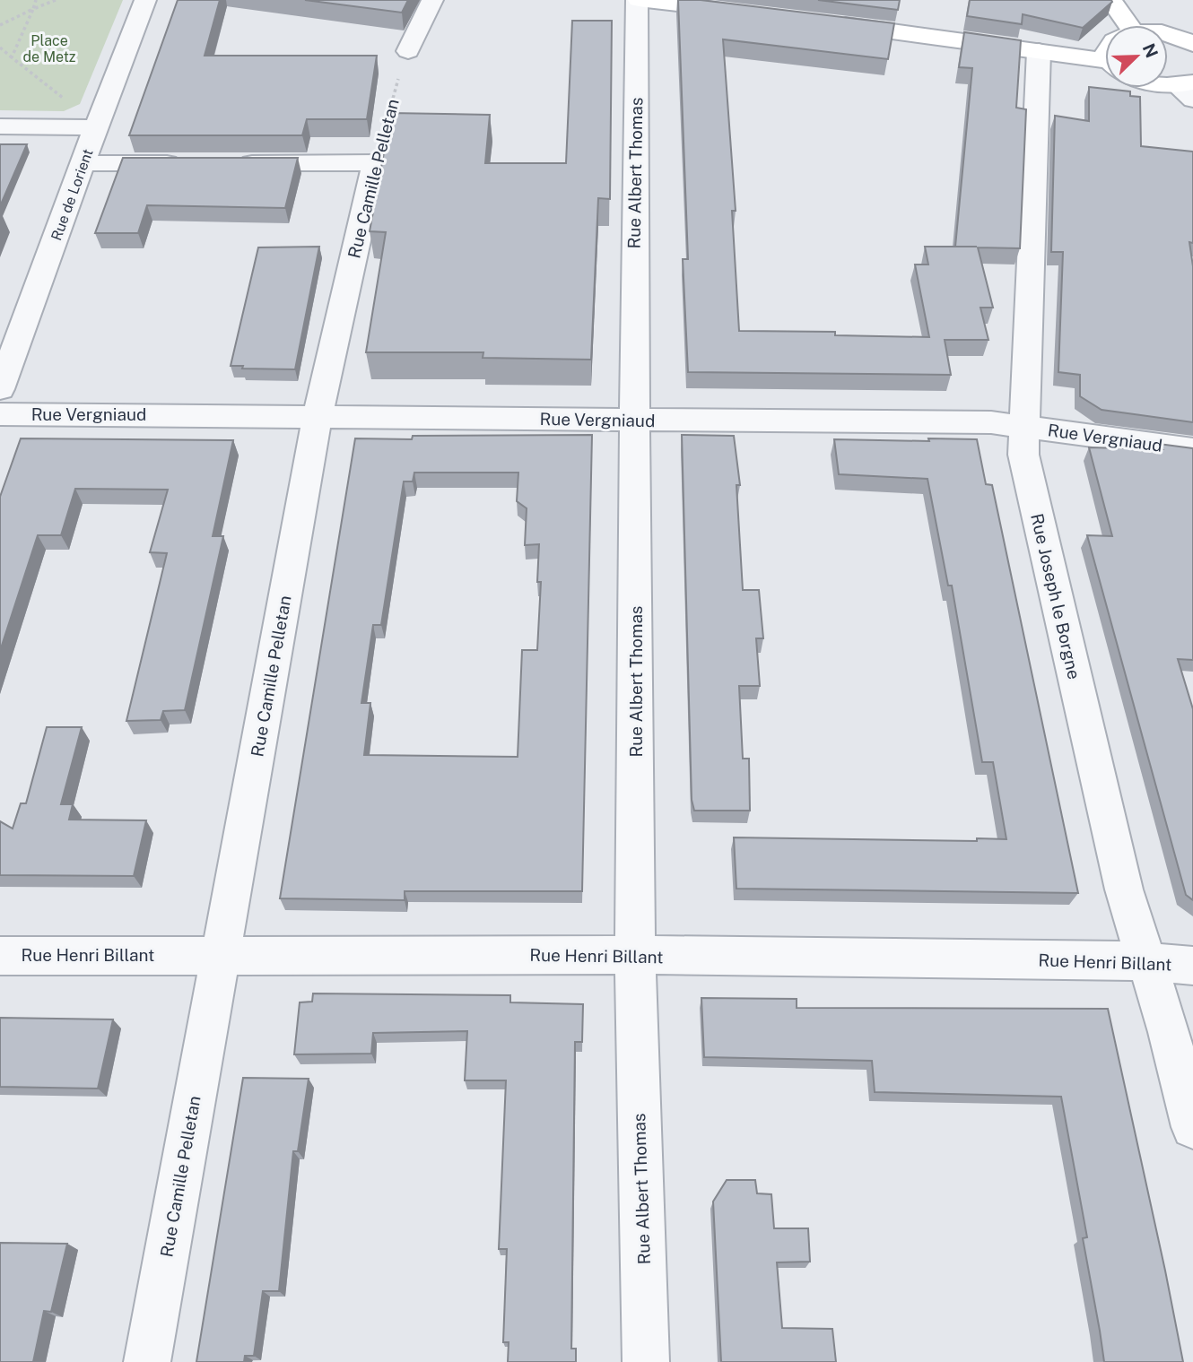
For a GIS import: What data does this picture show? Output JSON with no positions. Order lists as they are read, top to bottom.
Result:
{
  "streets": {
    "street": [
      "Rue Albert Thomas",
      "Rue Camille Pelletan",
      "Rue de Lorient",
      "Rue Vergniaud",
      "Rue Joseph le Borgne",
      "Rue Henri Billant"
    ]
  },
  "crossings": [
    ["Rue Albert Thomas", "Rue Vergniaud"],
    ["Rue Albert Thomas", "Rue Henri Billant"],
    ["Rue Camille Pelletan", "Rue Vergniaud"],
    ["Rue Camille Pelletan", "Rue Henri Billant"],
    ["Rue Vergniaud", "Rue Joseph le Borgne"],
    ["Rue Joseph le Borgne", "Rue Henri Billant"]
  ],
  "parks": ["Place de Metz"],
  "north": "top right"
}
